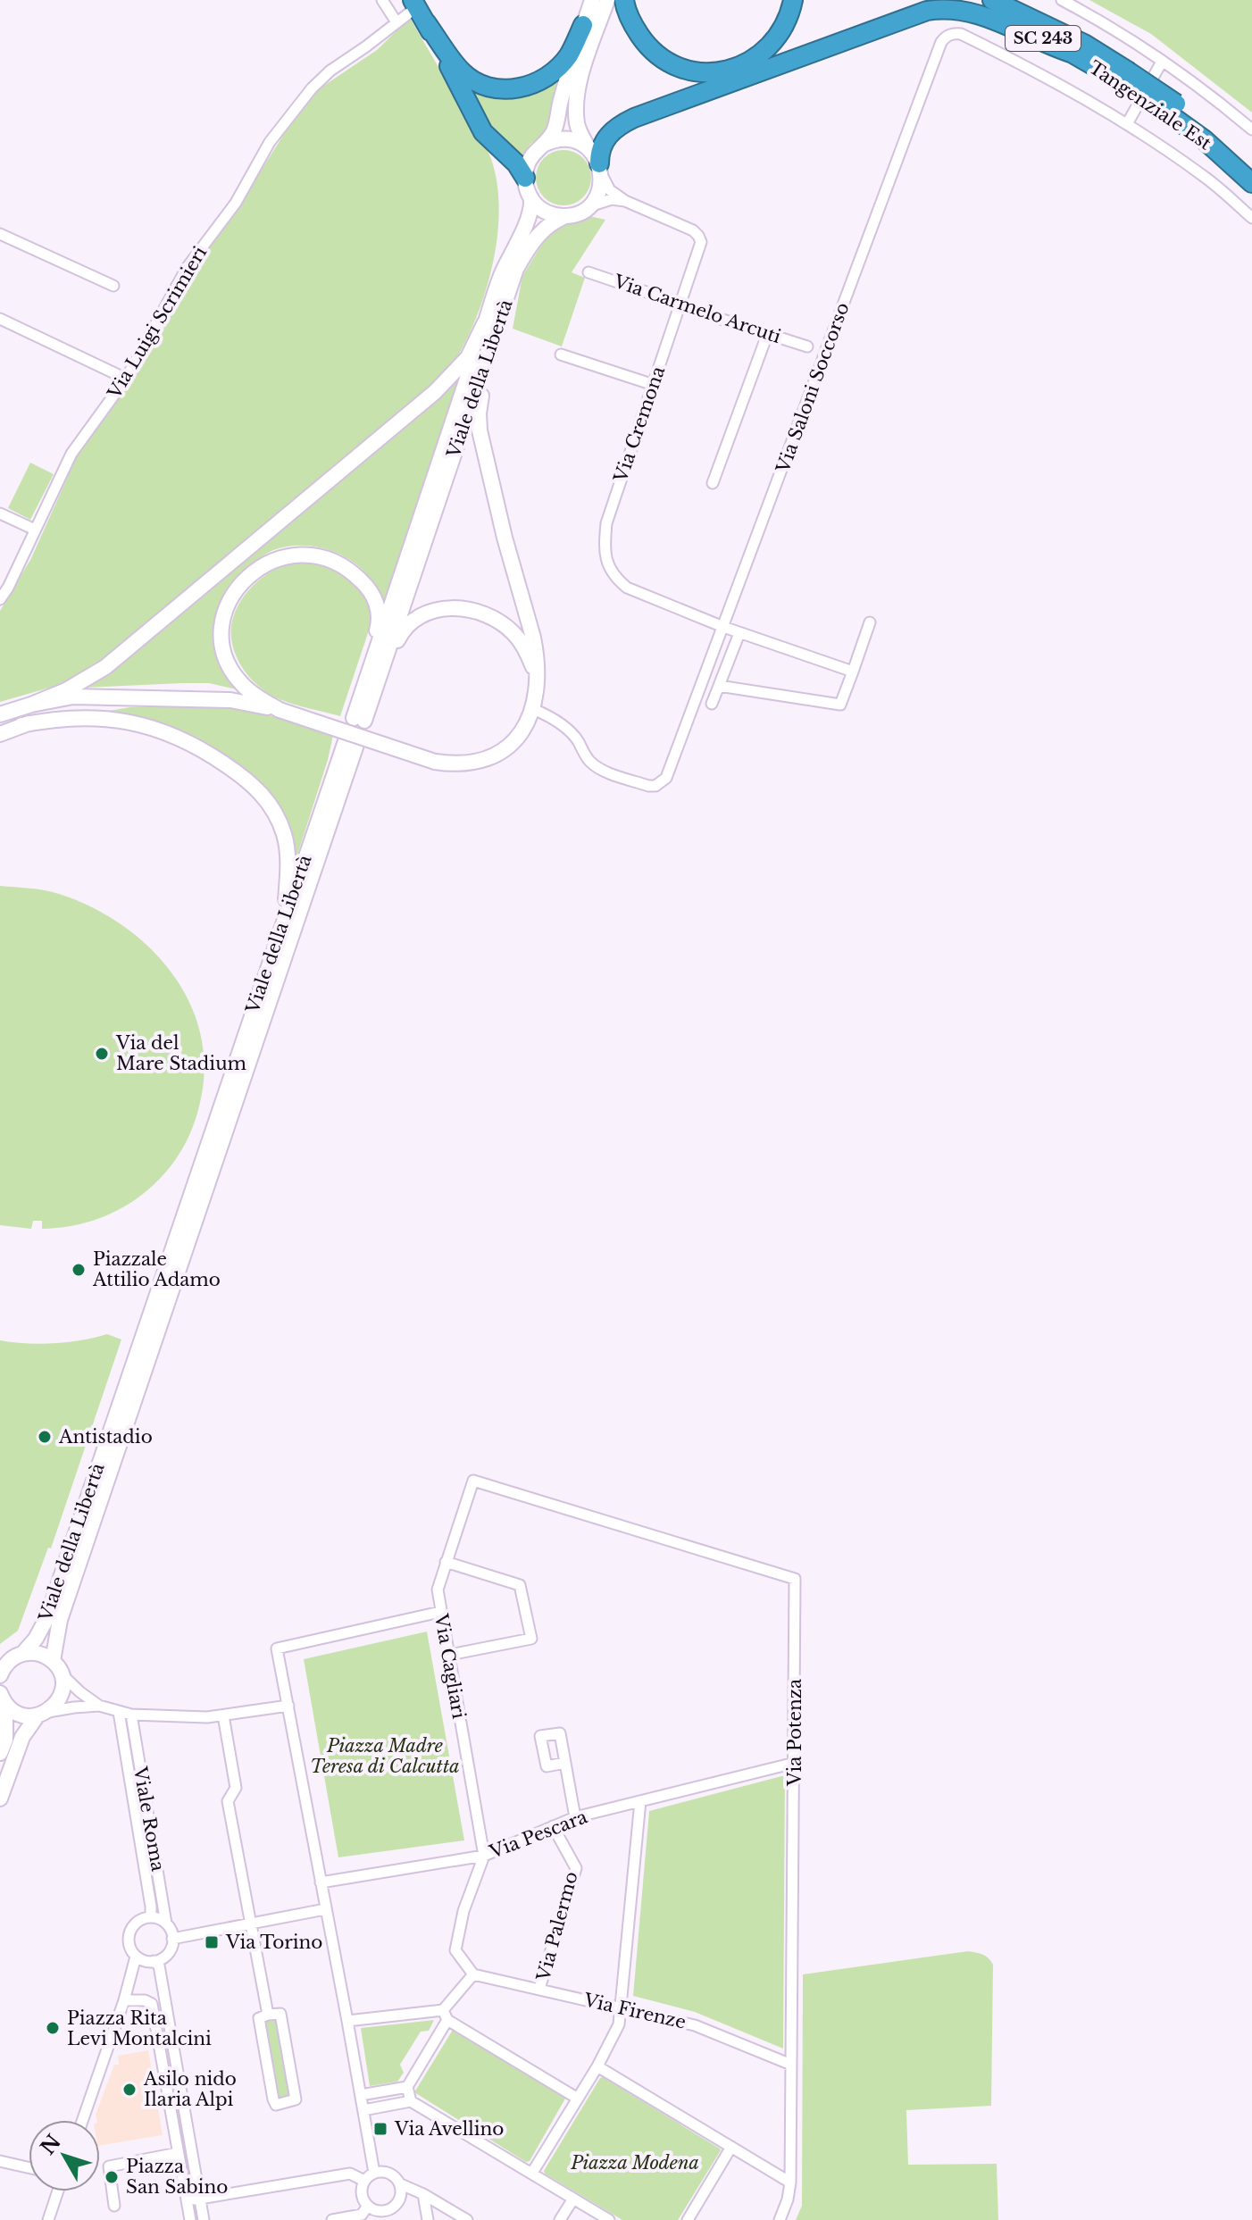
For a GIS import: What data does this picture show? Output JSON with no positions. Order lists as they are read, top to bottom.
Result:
{
  "streets": {
    "highway": ["SC 243", "Tangenziale Est"],
    "main road": ["Viale della Libertà"],
    "street": [
      "Via Carmelo Arcuti",
      "Via Luigi Scrimieri",
      "Via Saloni Soccorso",
      "Via Cremona",
      "Via Cagliari",
      "Via Potenza",
      "Viale Roma",
      "Via Pescara",
      "Via Palermo",
      "Via Firenze"
    ]
  },
  "crossings": [
    ["Via Carmelo Arcuti", "Via Cremona"],
    ["Viale della Libertà", "Via Cremona"],
    ["Via Saloni Soccorso", "Via Cremona"],
    ["Via Cagliari", "Via Potenza"],
    ["Via Cagliari", "Via Pescara"],
    ["Via Potenza", "Via Pescara"],
    ["Via Potenza", "Via Firenze"],
    ["Via Pescara", "Via Palermo"],
    ["Via Palermo", "Via Firenze"]
  ],
  "parks": ["Piazza Madre Teresa di Calcutta", "Piazza Modena"],
  "places": {
    "other": [
      "Via del Mare Stadium",
      "Piazzale Attilio Adamo",
      "Antistadio",
      "Piazza Rita Levi Montalcini",
      "Asilo nido Ilaria Alpi",
      "Piazza San Sabino"
    ],
    "transit": ["Via Torino", "Via Avellino"]
  },
  "north": "top left"
}
